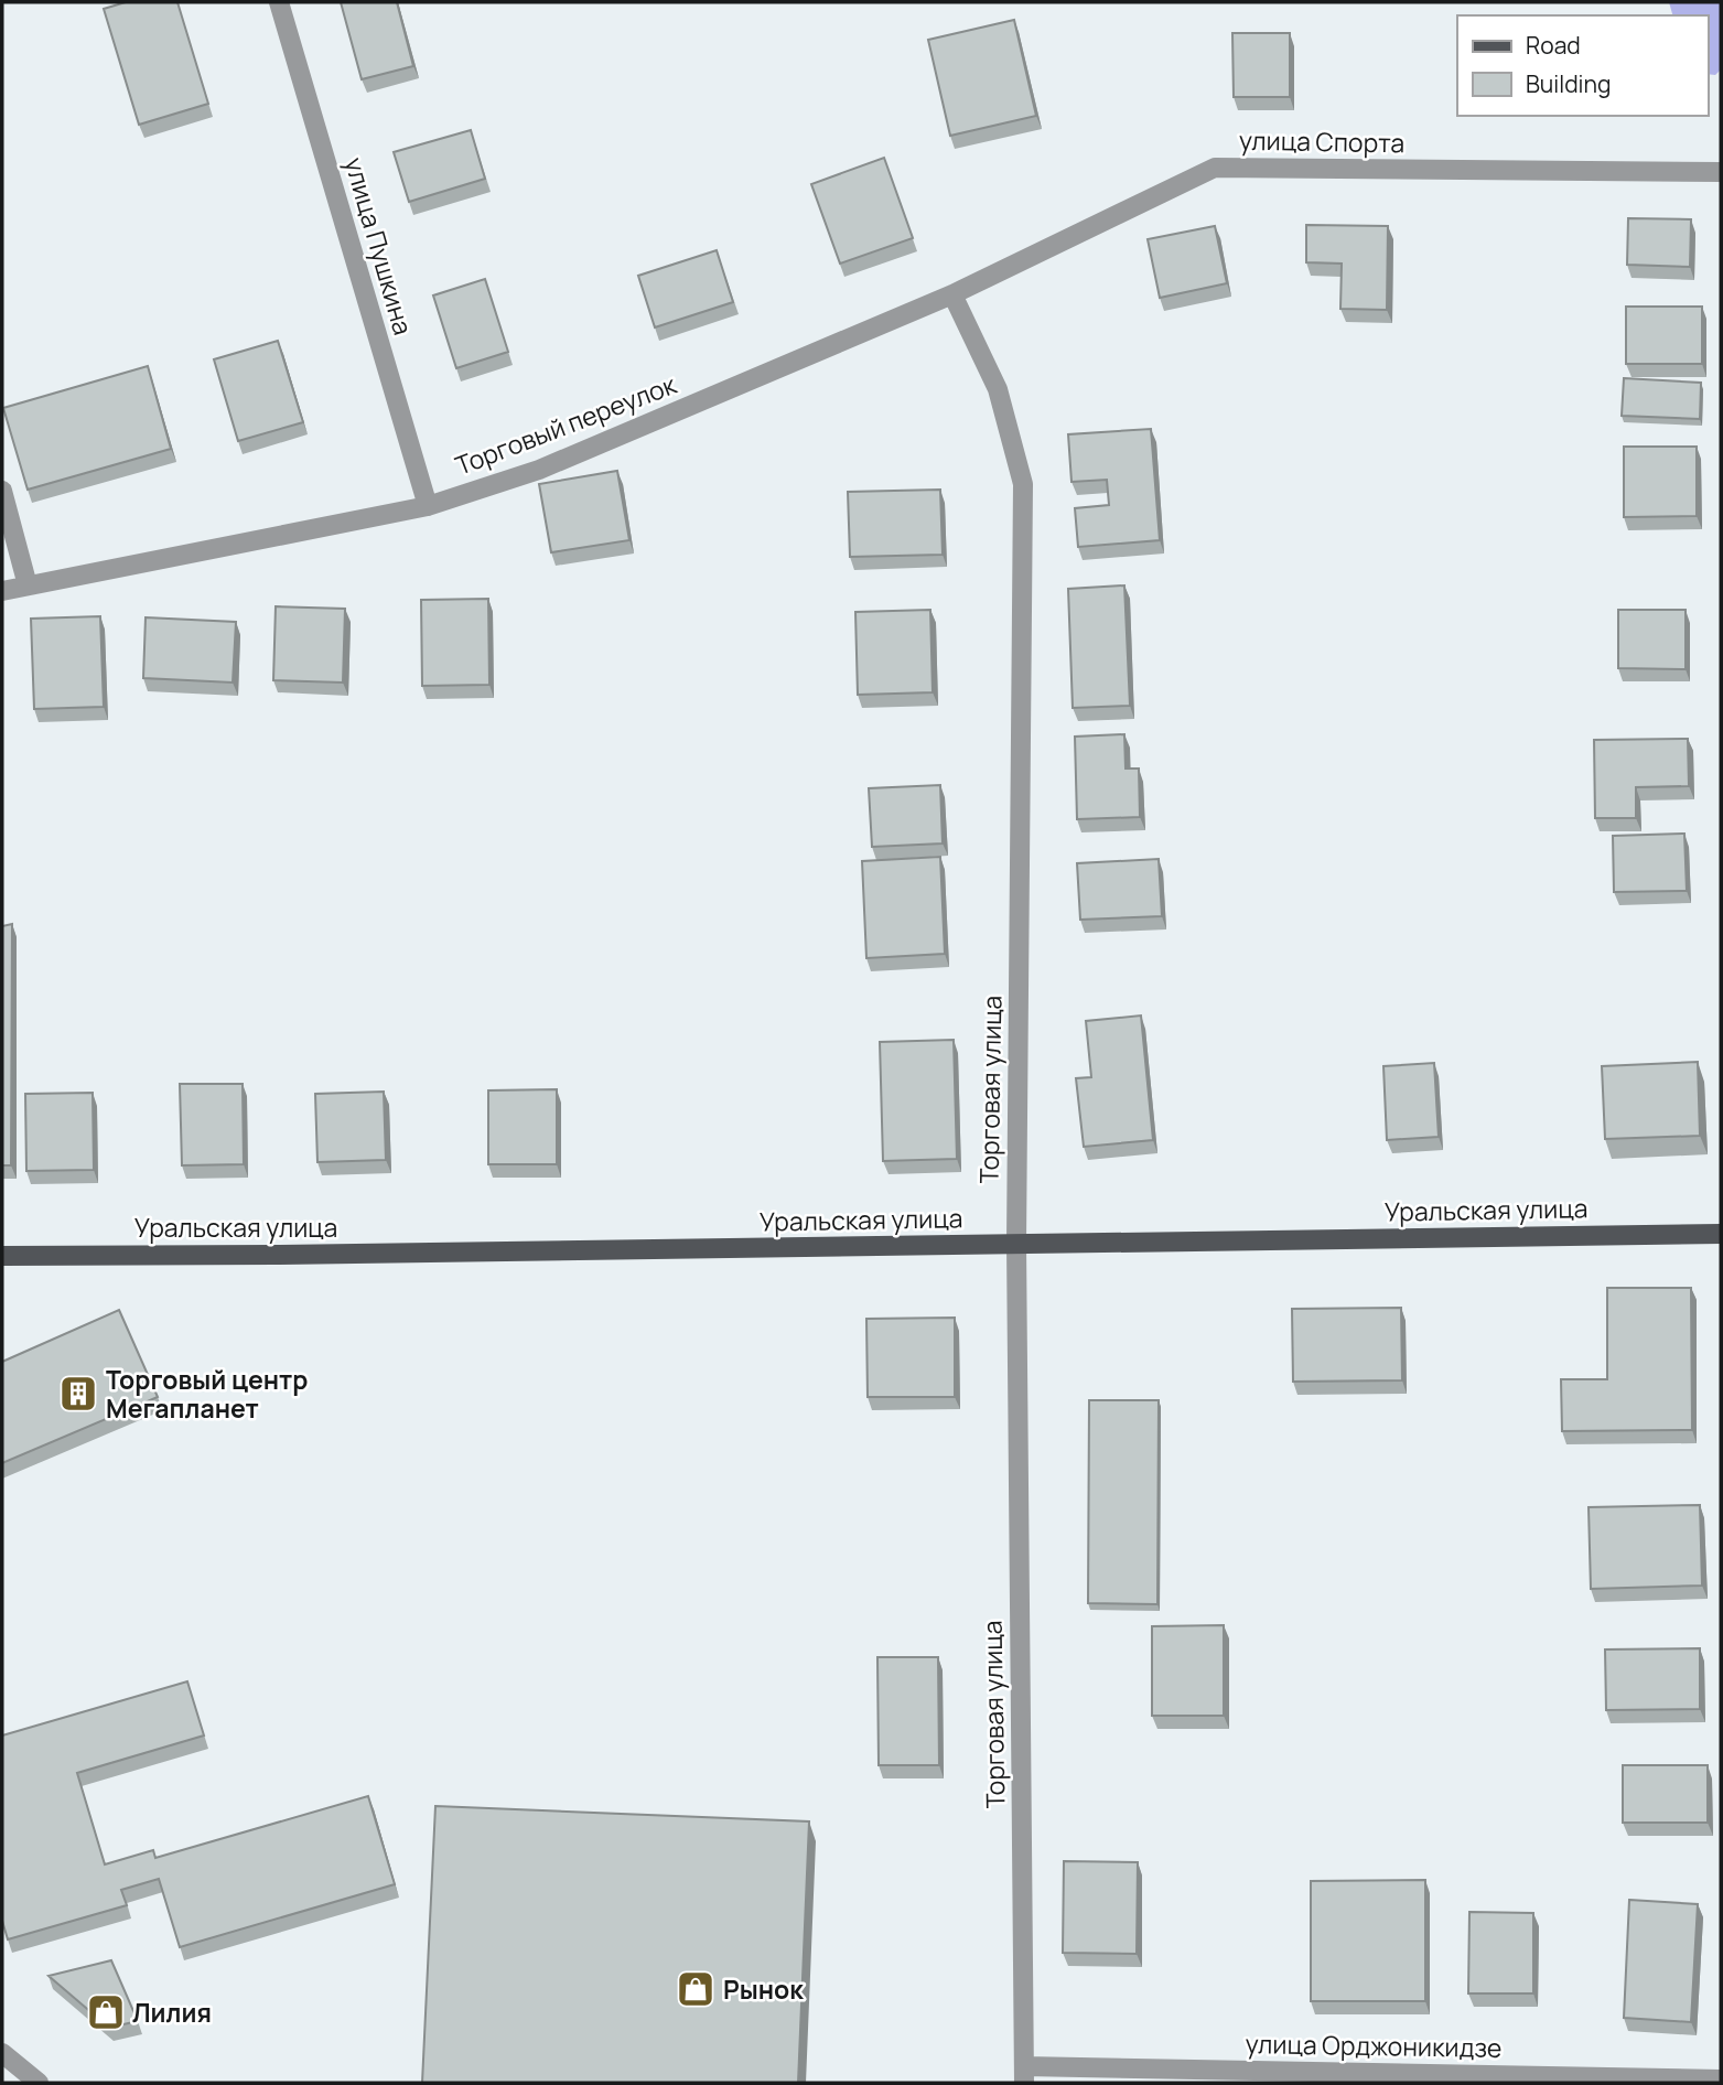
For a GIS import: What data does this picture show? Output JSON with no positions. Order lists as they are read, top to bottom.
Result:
{
  "streets": {
    "main road": ["Уральская улица"],
    "street": [
      "улица Спорта",
      "улица Пушкина",
      "Торговый переулок",
      "Торговая улица",
      "улица Орджоникидзе"
    ]
  },
  "crossings": [
    ["улица Спорта", "Торговый переулок"],
    ["улица Спорта", "Торговая улица"],
    ["улица Пушкина", "Торговый переулок"],
    ["Торговый переулок", "Торговая улица"],
    ["Торговая улица", "Уральская улица"],
    ["Торговая улица", "улица Орджоникидзе"]
  ],
  "places": {
    "building": ["Торговый центр Мегапланет"],
    "shop": ["Рынок", "Лилия"]
  },
  "legend": ["Road", "Building"]
}
